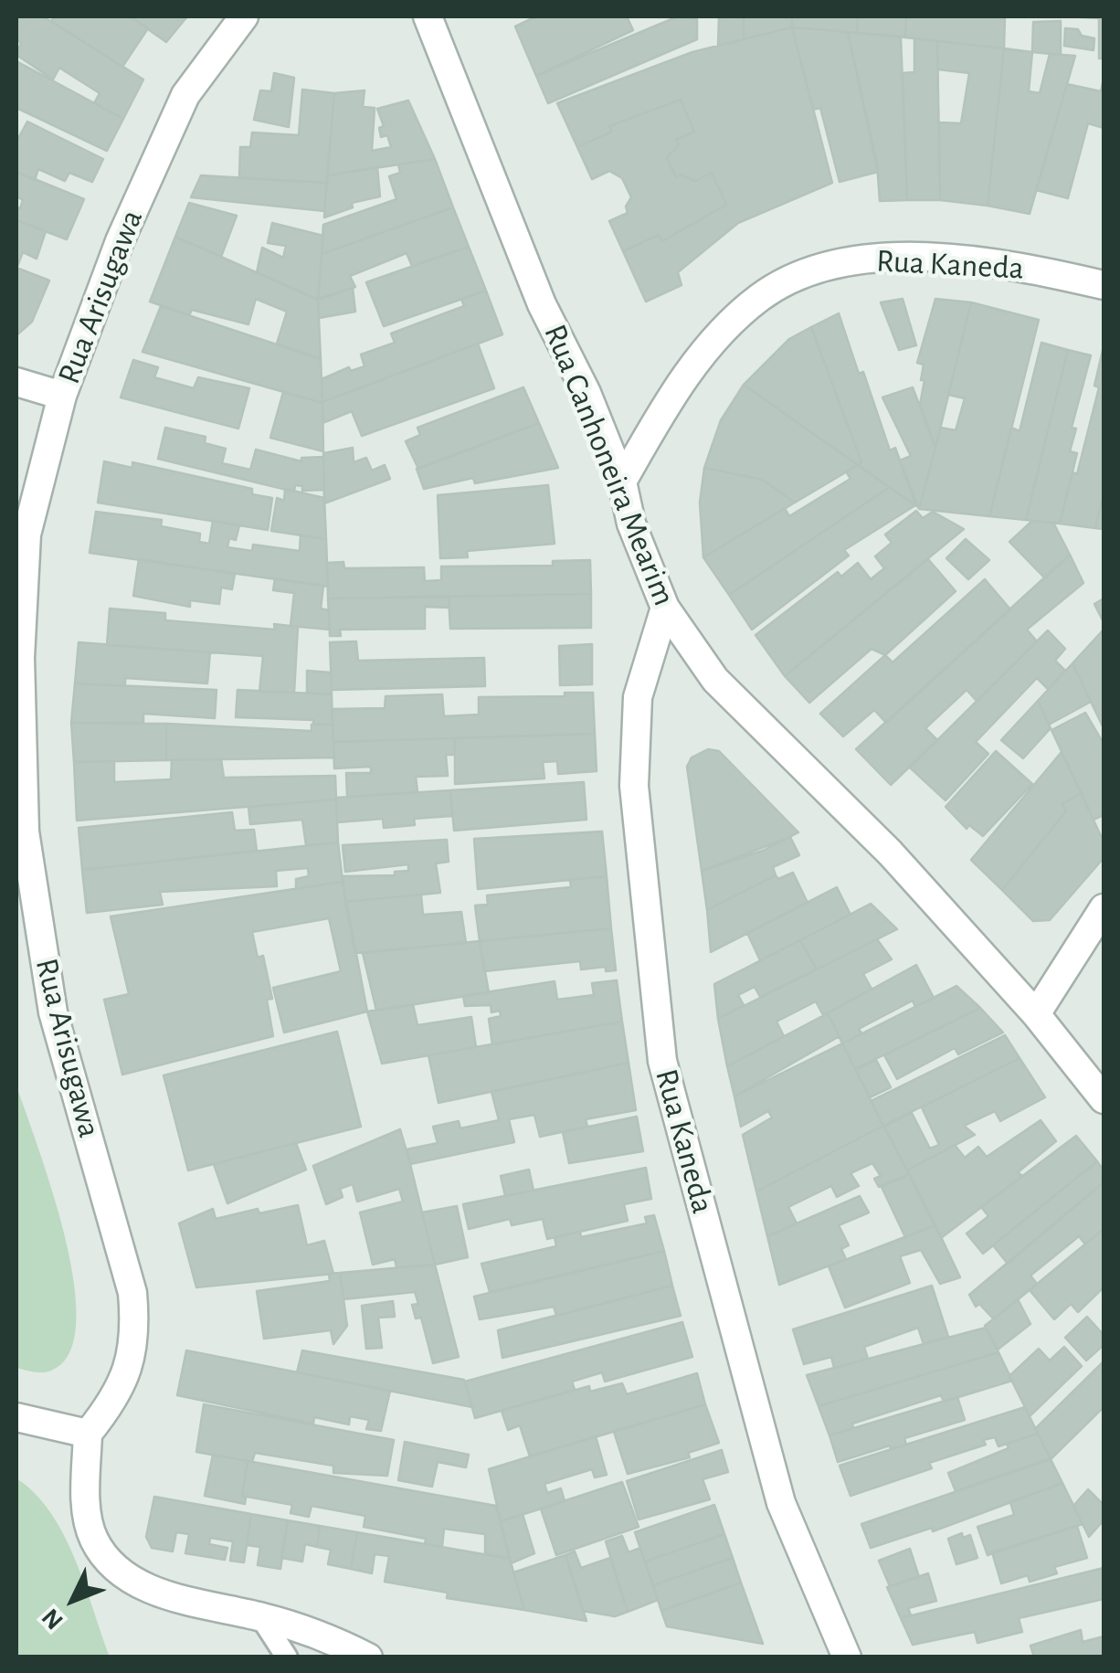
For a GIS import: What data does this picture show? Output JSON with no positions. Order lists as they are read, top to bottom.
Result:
{
  "streets": {
    "street": ["Rua Kaneda", "Rua Arisugawa", "Rua Canhoneira Mearim"]
  },
  "crossings": [
    ["Rua Kaneda", "Rua Canhoneira Mearim"]
  ],
  "north": "bottom left"
}
